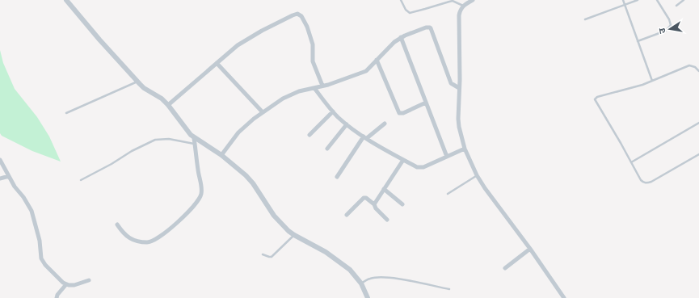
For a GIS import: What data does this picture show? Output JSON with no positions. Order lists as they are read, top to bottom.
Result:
{
  "north": "left"
}
